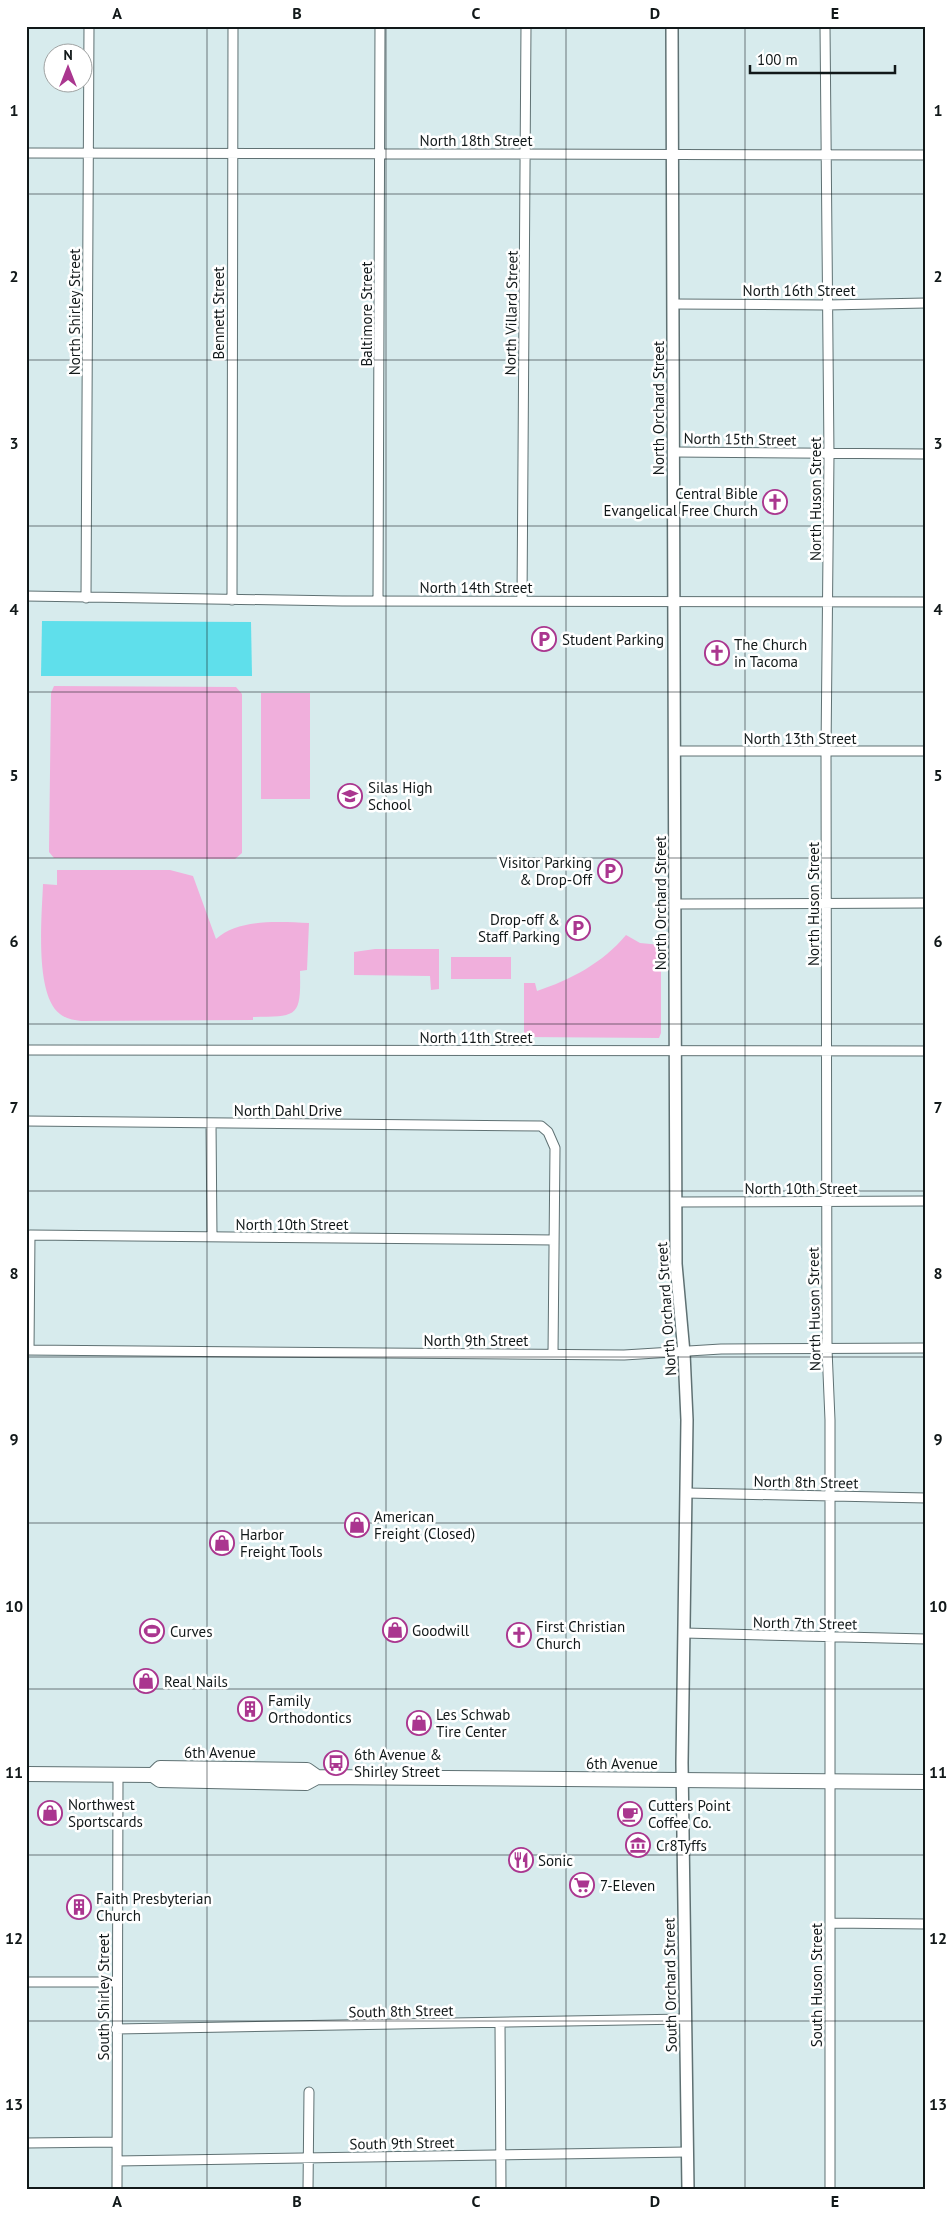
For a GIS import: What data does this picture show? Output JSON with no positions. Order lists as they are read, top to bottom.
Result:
{
  "streets": {
    "main road": ["6th Avenue"],
    "street": [
      "North 18th Street",
      "North 16th Street",
      "North Shirley Street",
      "Bennett Street",
      "North Villard Street",
      "Baltimore Street",
      "North Orchard Street",
      "North 15th Street",
      "North Huson Street",
      "North 14th Street",
      "North 13th Street",
      "North 11th Street",
      "North Dahl Drive",
      "North 10th Street",
      "North 9th Street",
      "North 8th Street",
      "North 7th Street",
      "South Orchard Street",
      "South Huson Street",
      "South Shirley Street",
      "South 8th Street",
      "South 9th Street"
    ]
  },
  "crossings": [
    ["North 18th Street", "North Shirley Street"],
    ["North 18th Street", "Bennett Street"],
    ["North 18th Street", "North Villard Street"],
    ["North 18th Street", "Baltimore Street"],
    ["North 18th Street", "North Orchard Street"],
    ["North 18th Street", "North Huson Street"],
    ["North 16th Street", "North Orchard Street"],
    ["North 16th Street", "North Huson Street"],
    ["North Shirley Street", "North 14th Street"],
    ["Bennett Street", "North 14th Street"],
    ["North Villard Street", "North 14th Street"],
    ["Baltimore Street", "North 14th Street"],
    ["North Orchard Street", "North 15th Street"],
    ["North Orchard Street", "North 14th Street"],
    ["North Orchard Street", "North 13th Street"],
    ["North Orchard Street", "North 11th Street"],
    ["North Orchard Street", "North 10th Street"],
    ["North Orchard Street", "North 9th Street"],
    ["North Orchard Street", "North 8th Street"],
    ["North Orchard Street", "North 7th Street"],
    ["North Orchard Street", "6th Avenue"],
    ["North Orchard Street", "South Orchard Street"],
    ["North 15th Street", "North Huson Street"],
    ["North Huson Street", "North 14th Street"],
    ["North Huson Street", "North 13th Street"],
    ["North Huson Street", "North 11th Street"],
    ["North Huson Street", "North 10th Street"],
    ["North Huson Street", "North 9th Street"],
    ["North Huson Street", "North 8th Street"],
    ["North Huson Street", "North 7th Street"],
    ["North Huson Street", "6th Avenue"],
    ["North Huson Street", "South Huson Street"],
    ["North Dahl Drive", "North 10th Street"],
    ["North 10th Street", "North 9th Street"],
    ["6th Avenue", "South Orchard Street"],
    ["6th Avenue", "South Huson Street"],
    ["6th Avenue", "South Shirley Street"],
    ["South Orchard Street", "South 8th Street"],
    ["South Orchard Street", "South 9th Street"],
    ["South Shirley Street", "South 8th Street"],
    ["South Shirley Street", "South 9th Street"]
  ],
  "places": {
    "church": ["Central Bible Evangelical Free Church", "The Church in Tacoma", "First Christian Church"],
    "parking": ["Student Parking", "Visitor Parking & Drop-Off", "Drop-off & Staff Parking"],
    "school or university": ["Silas High School"],
    "shop": [
      "American Freight (Closed)",
      "Harbor Freight Tools",
      "Goodwill",
      "Real Nails",
      "Les Schwab Tire Center",
      "Northwest Sportscards"
    ],
    "sports": ["Curves"],
    "building": ["Family Orthodontics", "Faith Presbyterian Church"],
    "bus stop": ["6th Avenue & Shirley Street"],
    "cafe": ["Cutters Point Coffee Co."],
    "museum": ["Cr8Tyffs"],
    "restaurant": ["Sonic"],
    "supermarket": ["7-Eleven"]
  },
  "scale_bar": "100 m",
  "north": "top",
  "grid": {
    "columns": [
      "A",
      "B",
      "C",
      "D",
      "E"
    ],
    "rows": [
      "1",
      "2",
      "3",
      "4",
      "5",
      "6",
      "7",
      "8",
      "9",
      "10",
      "11",
      "12",
      "13"
    ]
  }
}
